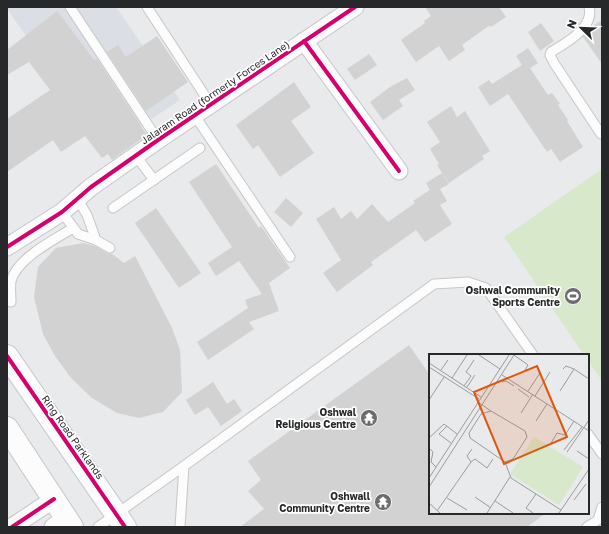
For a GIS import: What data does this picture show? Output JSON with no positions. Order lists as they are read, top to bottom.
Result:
{
  "streets": {
    "street": ["Jalaram Road (formerly Forces Lane)", "Ring Road Parklands"]
  },
  "places": {
    "sports": ["Oshwal Community Sports Centre"],
    "temple": ["Oshwal Religious Centre", "Oshwall Community Centre"]
  },
  "north": "top left"
}
